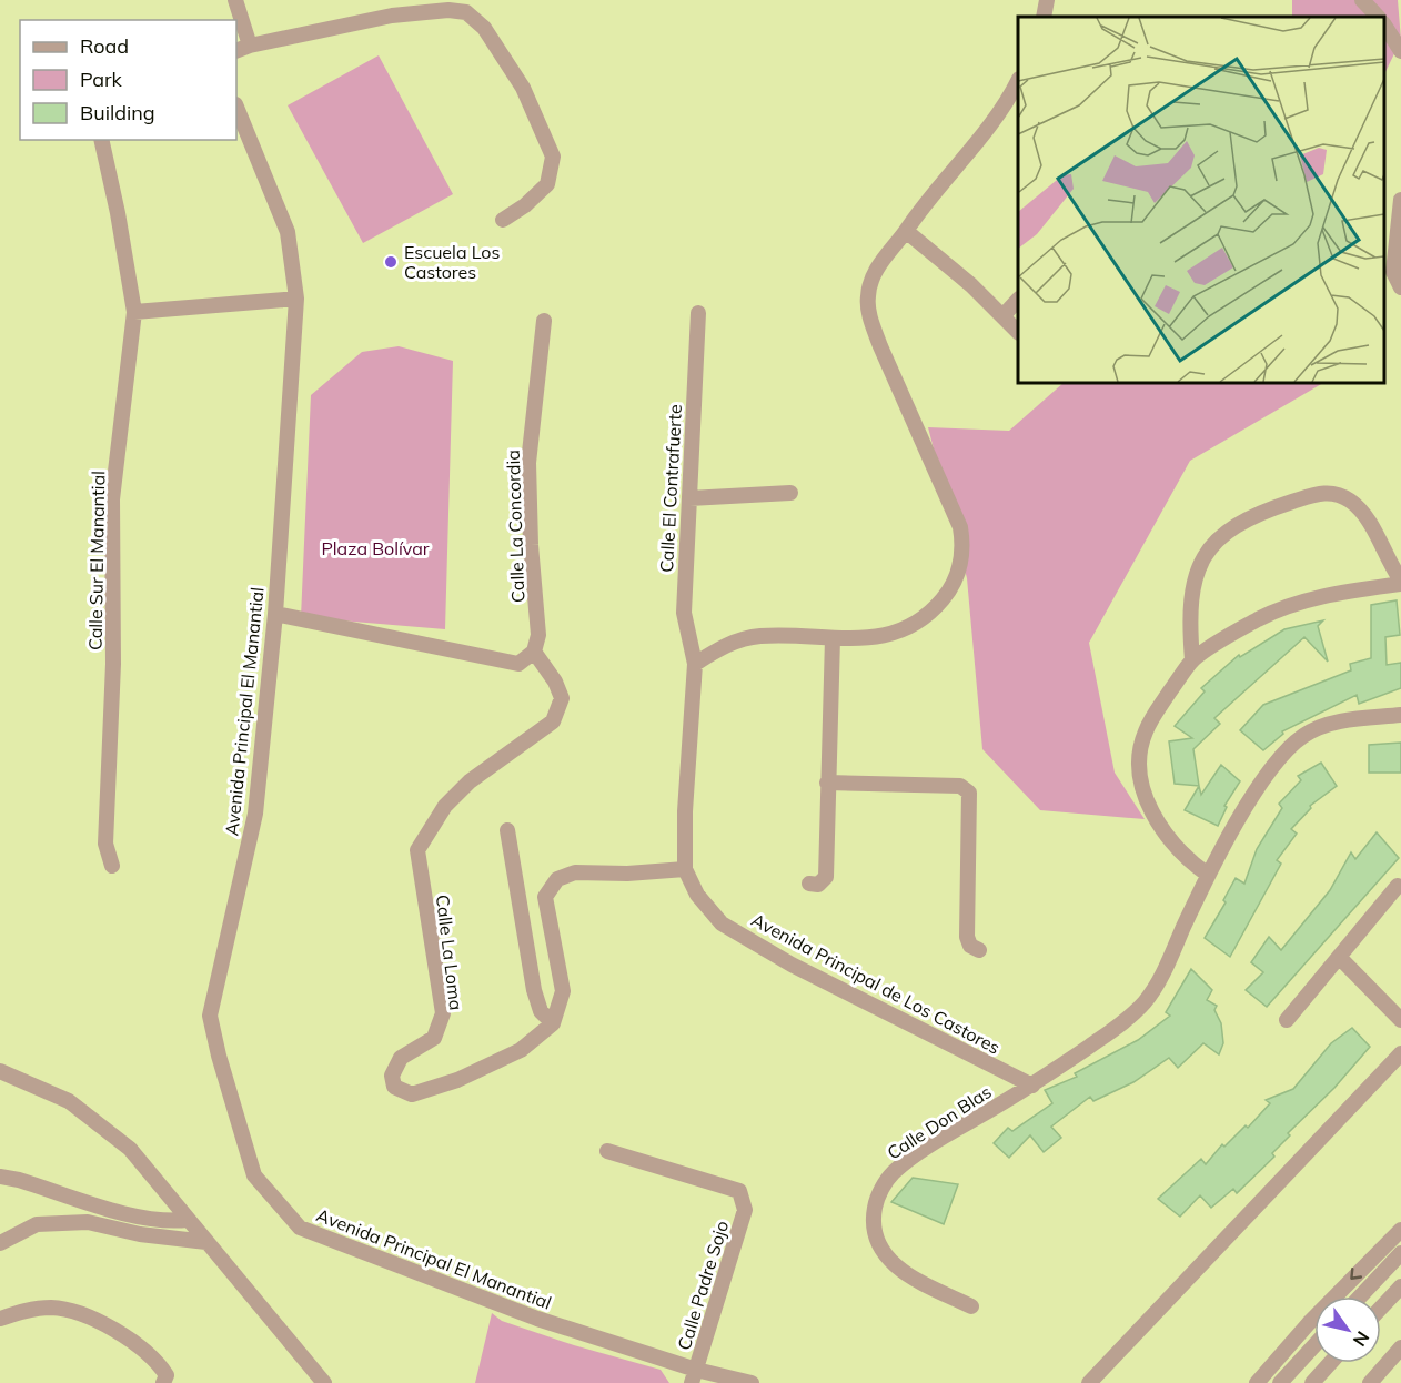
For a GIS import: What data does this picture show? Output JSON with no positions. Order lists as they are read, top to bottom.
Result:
{
  "streets": {
    "street": [
      "Calle El Contrafuerte",
      "Calle La Concordia",
      "Calle Sur El Manantial",
      "Avenida Principal El Manantial",
      "Calle La Loma",
      "Avenida Principal de Los Castores",
      "Calle Don Blas",
      "Calle Padre Sojo"
    ]
  },
  "crossings": [
    ["Calle El Contrafuerte", "Avenida Principal de Los Castores"],
    ["Calle La Concordia", "Calle La Loma"],
    ["Avenida Principal El Manantial", "Calle Padre Sojo"],
    ["Avenida Principal de Los Castores", "Calle Don Blas"]
  ],
  "parks": ["Plaza Bolívar"],
  "places": ["Escuela Los Castores"],
  "legend": ["Road", "Park", "Building"],
  "north": "bottom right"
}
